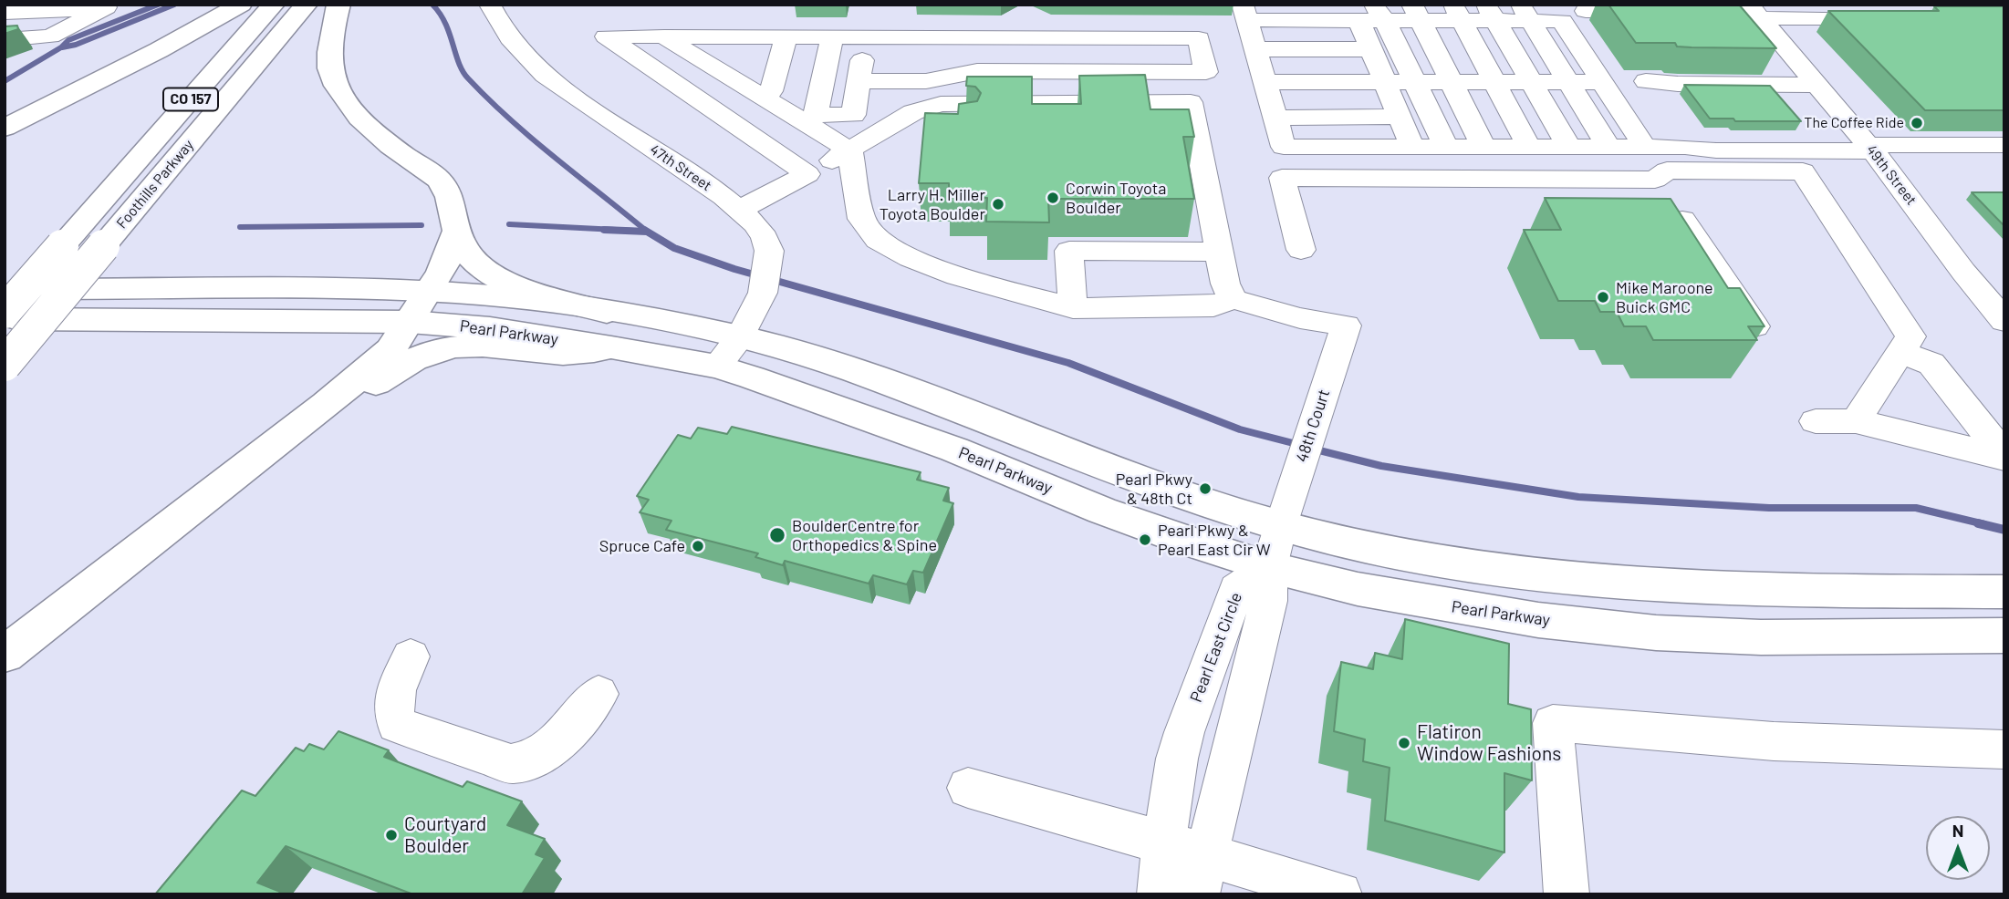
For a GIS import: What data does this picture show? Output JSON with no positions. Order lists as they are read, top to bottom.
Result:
{
  "streets": {
    "main road": ["CO 157", "Foothills Parkway", "Pearl Parkway"],
    "street": [
      "47th Street",
      "49th Street",
      "48th Court",
      "Pearl East Circle"
    ]
  },
  "crossings": [
    ["47th Street", "Pearl Parkway"],
    ["Pearl Parkway", "48th Court"],
    ["Pearl Parkway", "Pearl East Circle"],
    ["48th Court", "Pearl East Circle"]
  ],
  "places": [
    "The Coffee Ride",
    "Corwin Toyota Boulder",
    "Larry H. Miller Toyota Boulder",
    "Mike Maroone Buick GMC",
    "Pearl Pkwy & 48th Ct",
    "BoulderCentre for Orthopedics & Spine",
    "Pearl Pkwy & Pearl East Cir W",
    "Spruce Cafe",
    "Flatiron Window Fashions",
    "Courtyard Boulder"
  ],
  "north": "top"
}
